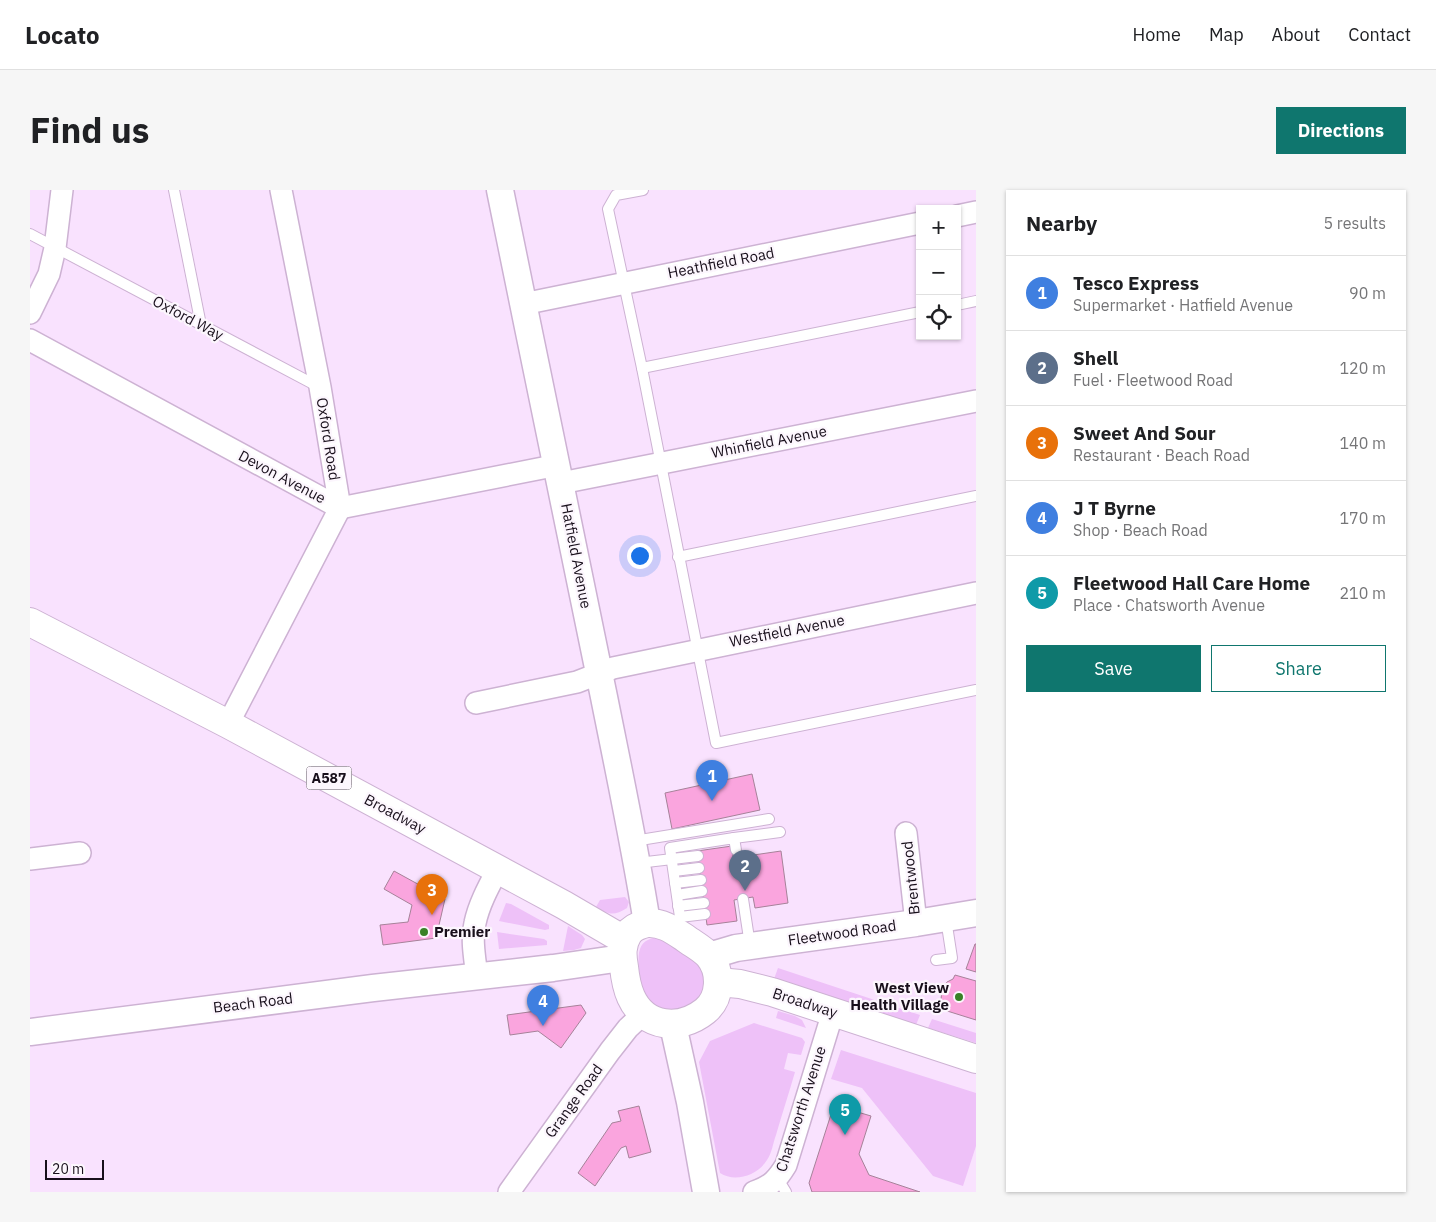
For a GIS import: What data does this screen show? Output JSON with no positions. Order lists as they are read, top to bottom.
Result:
{
  "streets": {
    "main road": ["A587", "Broadway"],
    "street": [
      "Heathfield Road",
      "Oxford Road",
      "Whinfield Avenue",
      "Devon Avenue",
      "Hatfield Avenue",
      "Westfield Avenue",
      "Brentwood",
      "Fleetwood Road",
      "Beach Road",
      "Grange Road",
      "Chatsworth Avenue"
    ],
    "lane": ["Oxford Way"]
  },
  "crossings": [
    ["Heathfield Road", "Hatfield Avenue"],
    ["Oxford Way", "Oxford Road"],
    ["Oxford Road", "Devon Avenue"],
    ["Whinfield Avenue", "Devon Avenue"],
    ["Whinfield Avenue", "Hatfield Avenue"],
    ["Devon Avenue", "Hatfield Avenue"],
    ["Hatfield Avenue", "Westfield Avenue"],
    ["Hatfield Avenue", "Broadway"],
    ["Hatfield Avenue", "Fleetwood Road"],
    ["Hatfield Avenue", "Beach Road"],
    ["Hatfield Avenue", "Grange Road"],
    ["Broadway", "Fleetwood Road"],
    ["Broadway", "Beach Road"],
    ["Broadway", "Grange Road"],
    ["Broadway", "Chatsworth Avenue"],
    ["Brentwood", "Fleetwood Road"],
    ["Fleetwood Road", "Beach Road"],
    ["Fleetwood Road", "Grange Road"],
    ["Beach Road", "Grange Road"]
  ],
  "places": ["Premier", "West View Health Village"],
  "scale_bar": "20 m",
  "page": {
    "header": "Locato",
    "nav": [
      "Home",
      "Map",
      "About",
      "Contact"
    ],
    "title": "Find us",
    "buttons": [
      "Directions",
      ["Save", "Share"]
    ],
    "heading": ["Nearby", "5 results"],
    "map_buttons": ["+", "−"],
    "list": [
      {
        "mark": "1",
        "name": "Tesco Express",
        "note": "Supermarket · Hatfield Avenue",
        "value": "90 m"
      },
      {
        "mark": "2",
        "name": "Shell",
        "note": "Fuel · Fleetwood Road",
        "value": "120 m"
      },
      {
        "mark": "3",
        "name": "Sweet And Sour",
        "note": "Restaurant · Beach Road",
        "value": "140 m"
      },
      {
        "mark": "4",
        "name": "J T Byrne",
        "note": "Shop · Beach Road",
        "value": "170 m"
      },
      {
        "mark": "5",
        "name": "Fleetwood Hall Care Home",
        "note": "Place · Chatsworth Avenue",
        "value": "210 m"
      }
    ],
    "pins": [
      "1",
      "2",
      "3",
      "4",
      "5"
    ],
    "scale": "20 m"
  }
}
